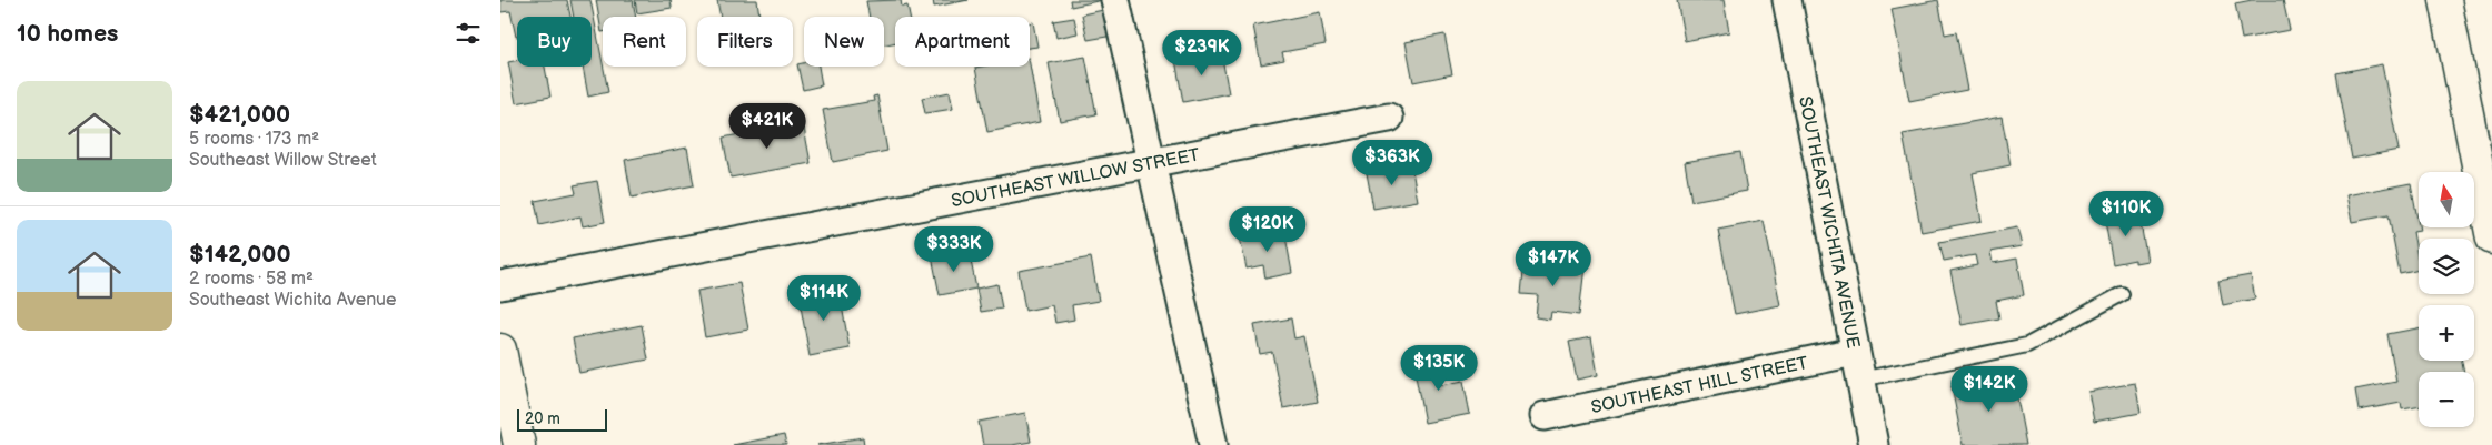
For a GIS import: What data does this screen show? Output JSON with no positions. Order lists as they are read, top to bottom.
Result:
{
  "streets": {
    "street": ["SOUTHEAST WILLOW STREET", "SOUTHEAST WICHITA AVENUE", "SOUTHEAST HILL STREET"]
  },
  "crossings": [
    ["SOUTHEAST WICHITA AVENUE", "SOUTHEAST HILL STREET"]
  ],
  "scale_bar": "20 m",
  "north": "top",
  "page": {
    "heading": "10 homes",
    "chip": [
      "Buy",
      "Rent",
      "Filters",
      "New",
      "Apartment"
    ],
    "price": [
      "$239K",
      "$421K",
      "$363K",
      "$110K",
      "$120K",
      "$333K",
      "$147K",
      "$114K",
      "$135K",
      "$142K"
    ],
    "list": [
      {
        "name": "$421,000",
        "note": "5 rooms · 173 m² · Southeast Willow Street"
      },
      {
        "name": "$142,000",
        "note": "2 rooms · 58 m² · Southeast Wichita Avenue"
      }
    ],
    "map_buttons": ["+", "−"],
    "scale": "20 m"
  }
}
